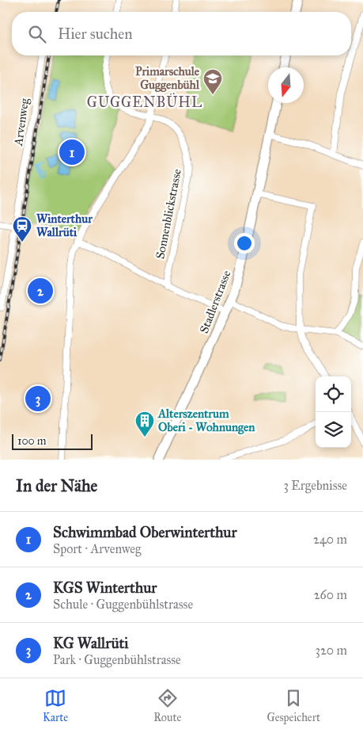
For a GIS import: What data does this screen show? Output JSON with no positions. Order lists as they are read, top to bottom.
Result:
{
  "streets": {
    "main road": ["Stadlerstrasse"],
    "street": ["Arvenweg", "Sonnenblickstrasse"]
  },
  "districts": ["GUGGENBÜHL"],
  "places": {
    "school or university": ["Primarschule Guggenbühl"],
    "station": ["Winterthur Wallrüti"],
    "building": ["Alterszentrum Oberi - Wohnungen"]
  },
  "scale_bar": "100 m",
  "north": "bottom",
  "page": {
    "search": "Hier suchen",
    "pins": ["1", "2", "3"],
    "scale": "100 m",
    "heading": ["In der Nähe", "3 Ergebnisse"],
    "list": [
      {
        "mark": "1",
        "name": "Schwimmbad Oberwinterthur",
        "note": "Sport · Arvenweg",
        "value": "240 m"
      },
      {
        "mark": "2",
        "name": "KGS Winterthur",
        "note": "Schule · Guggenbühlstrasse",
        "value": "260 m"
      },
      {
        "mark": "3",
        "name": "KG Wallrüti",
        "note": "Park · Guggenbühlstrasse",
        "value": "320 m"
      }
    ],
    "nav": ["Karte", "Route", "Gespeichert"]
  }
}
